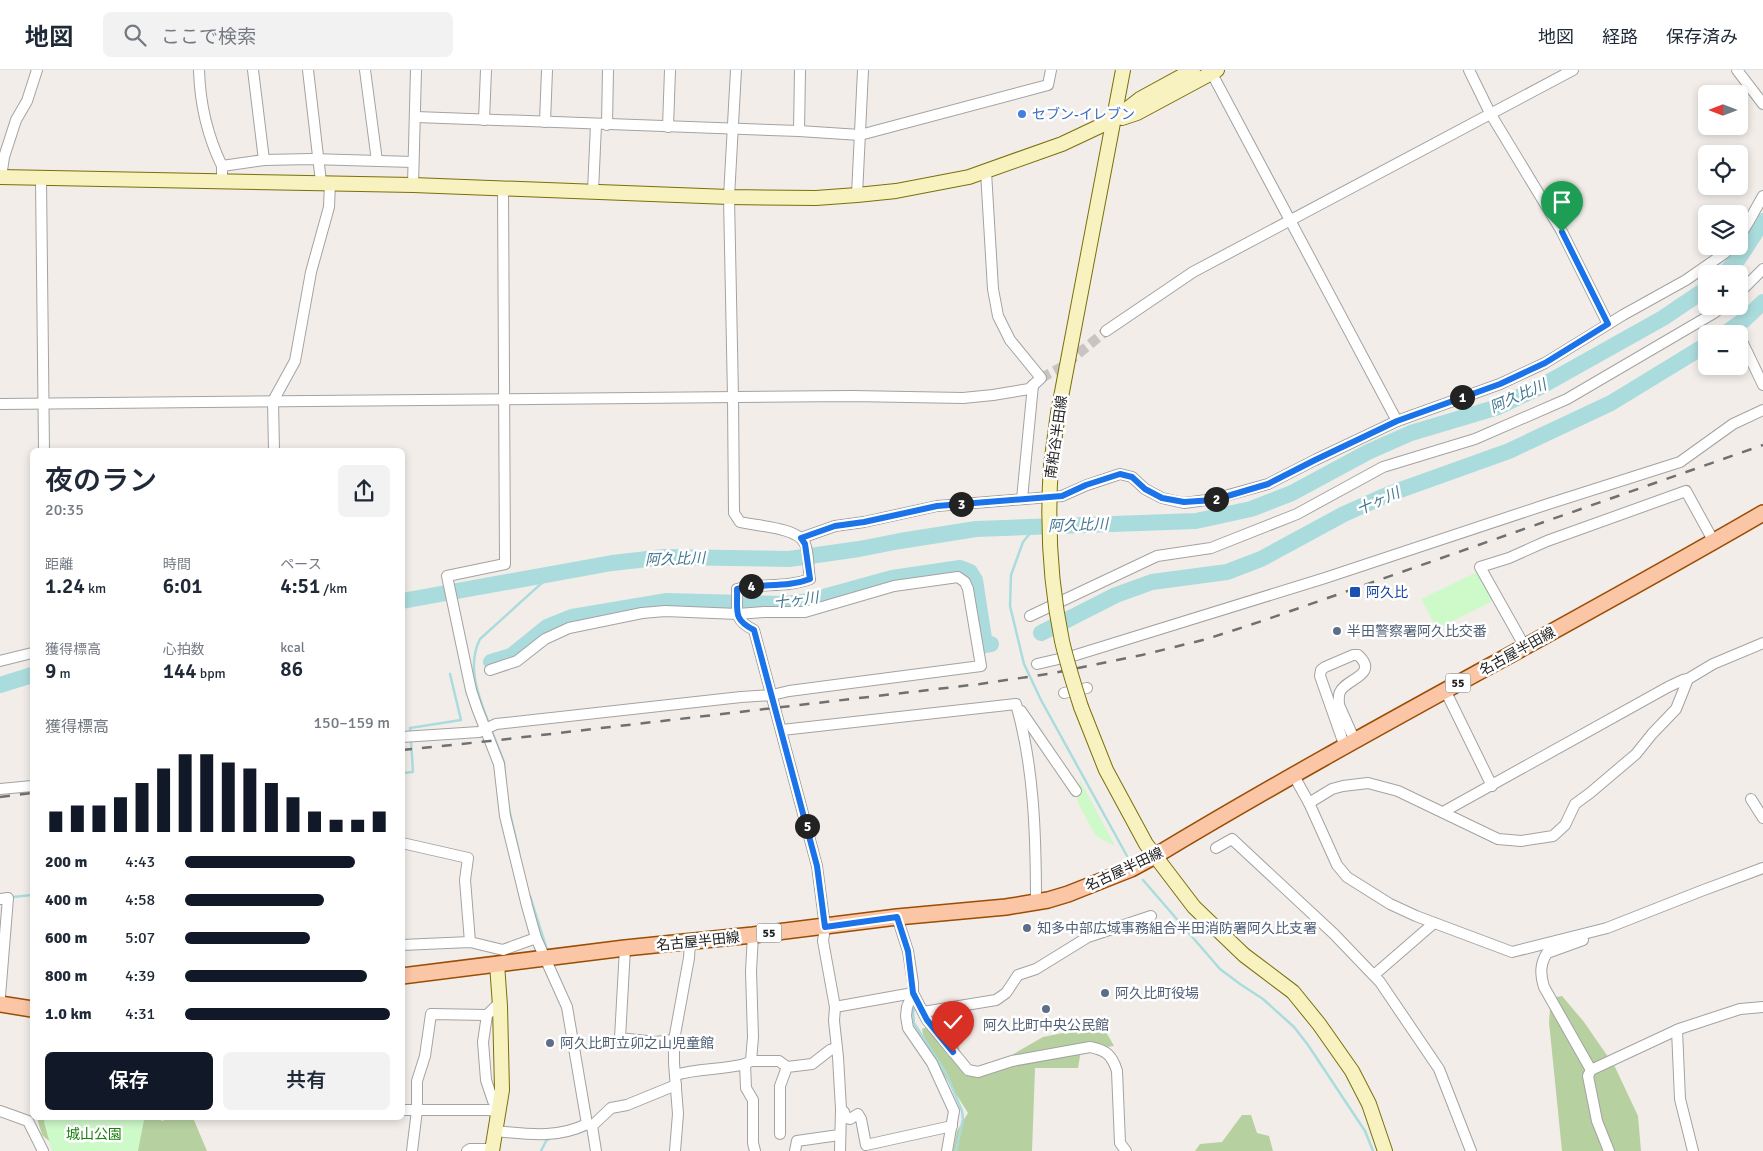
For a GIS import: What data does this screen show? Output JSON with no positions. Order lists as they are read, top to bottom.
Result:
{
  "streets": {
    "main road": ["名古屋半田線", "55"],
    "street": ["南粕谷半田線"]
  },
  "crossings": [
    ["南粕谷半田線", "名古屋半田線"]
  ],
  "water": ["阿久比川", "十ヶ川"],
  "parks": ["城山公園"],
  "places": {
    "other": [
      "セブン-イレブン",
      "半田警察署阿久比交番",
      "知多中部広域事務組合半田消防署阿久比支署",
      "阿久比町役場",
      "阿久比町中央公民館",
      "阿久比町立卯之山児童館"
    ],
    "transit": ["阿久比"]
  },
  "north": "left",
  "page": {
    "header": "地図",
    "search": "ここで検索",
    "nav": ["地図", "経路", "保存済み"],
    "map_buttons": ["+", "−"],
    "pins": [
      "1",
      "2",
      "3",
      "4",
      "5"
    ],
    "heading": ["夜のラン", "20:35"],
    "stats": [
      ["距離", "1.24 km"],
      ["時間", "6:01"],
      ["ペース", "4:51 /km"],
      ["獲得標高", "9 m"],
      ["心拍数", "144 bpm"],
      ["kcal", "86"]
    ],
    "chart": ["獲得標高", "150–159 m"],
    "list": [
      {
        "name": "200 m",
        "note": "4:43"
      },
      {
        "name": "400 m",
        "note": "4:58"
      },
      {
        "name": "600 m",
        "note": "5:07"
      },
      {
        "name": "800 m",
        "note": "4:39"
      },
      {
        "name": "1.0 km",
        "note": "4:31"
      }
    ],
    "buttons": ["保存", "共有"]
  }
}
